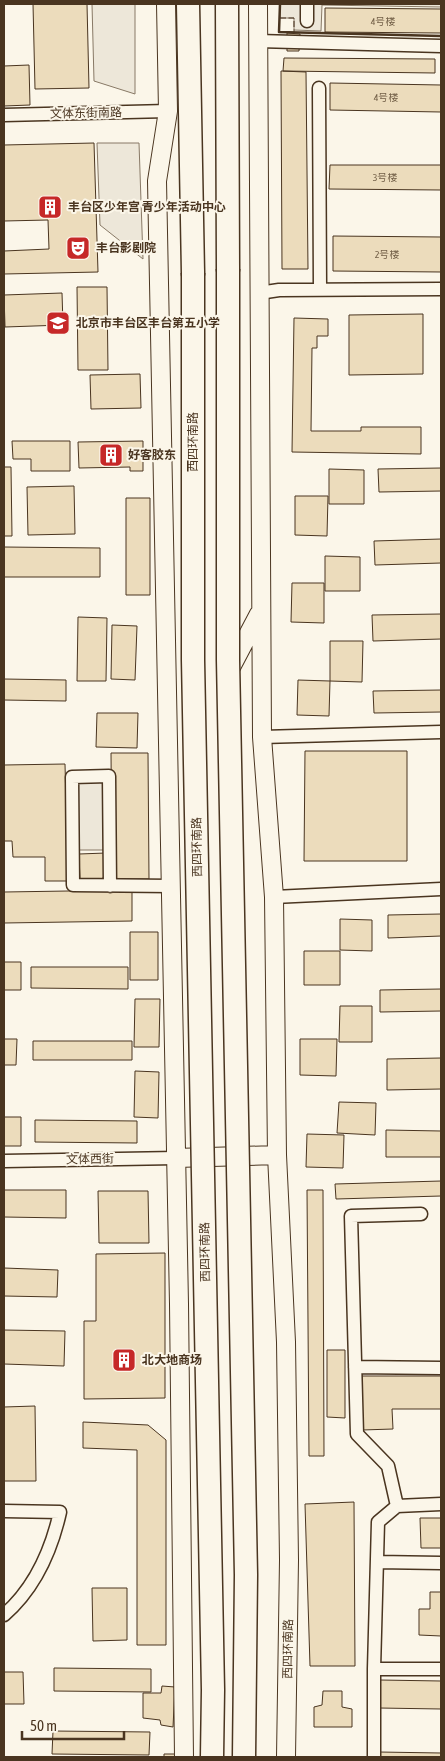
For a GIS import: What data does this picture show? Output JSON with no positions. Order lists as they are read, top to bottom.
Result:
{
  "streets": {
    "highway": ["西四环南路"],
    "street": ["文体东街南路", "文体西街"]
  },
  "crossings": [
    ["文体东街南路", "西四环南路"],
    ["西四环南路", "文体西街"]
  ],
  "places": {
    "building": ["丰台区少年宫 青少年活动中心", "好客胶东", "北大地商场"],
    "theatre": ["丰台影剧院"],
    "school or university": ["北京市丰台区丰台第五小学"]
  },
  "house_numbers": [
    "4号楼",
    "4号楼",
    "3号楼",
    "2号楼"
  ],
  "scale_bar": "50 m"
}
